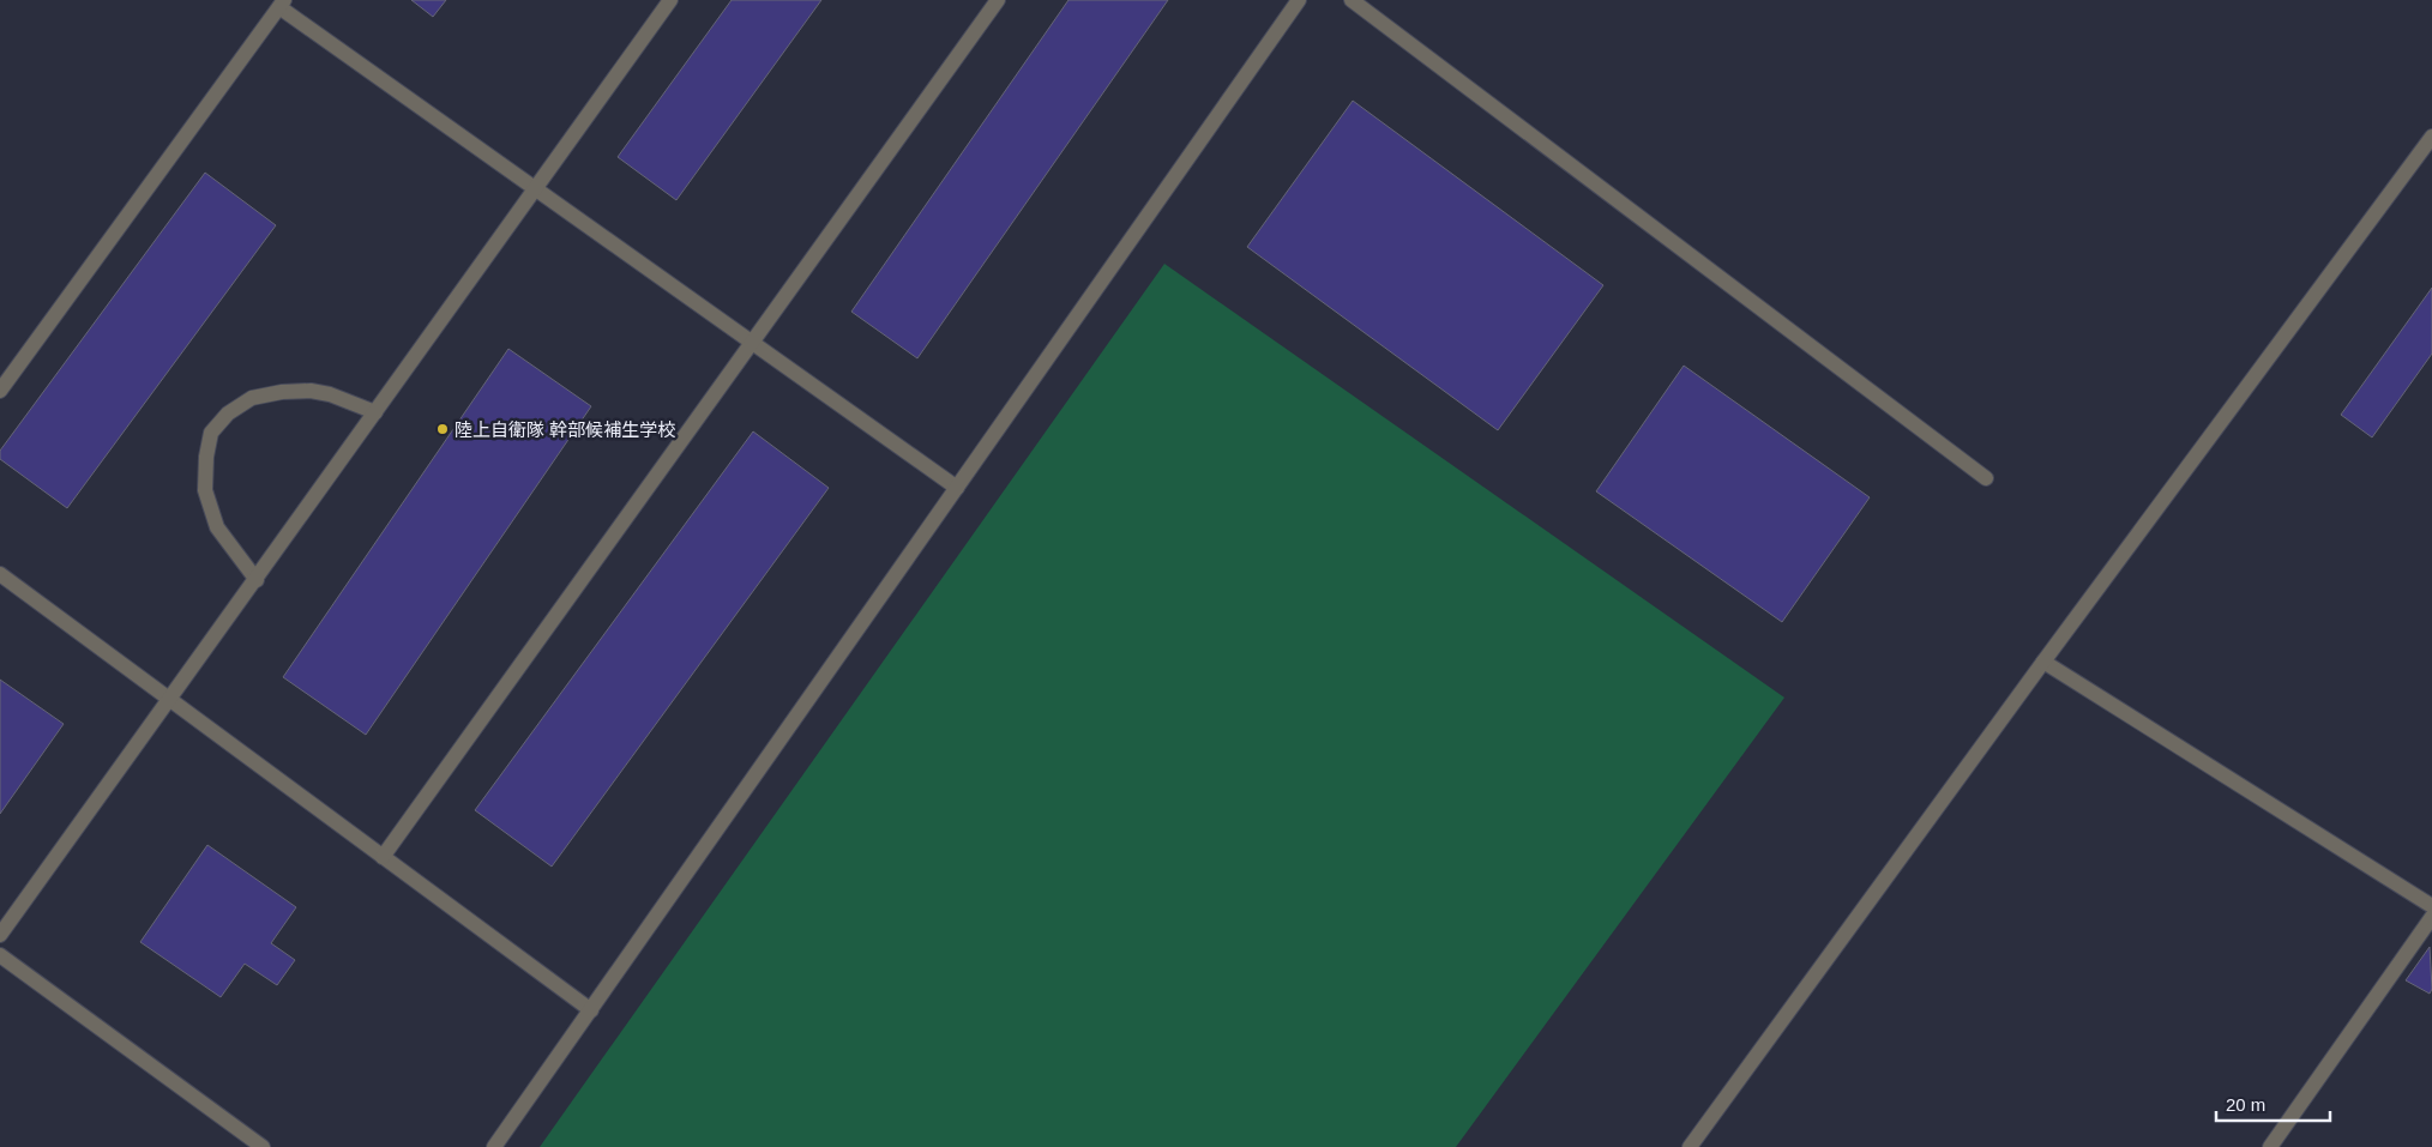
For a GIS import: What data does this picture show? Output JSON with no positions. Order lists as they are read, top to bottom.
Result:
{
  "places": ["陸上自衛隊 幹部候補生学校"],
  "scale_bar": "20 m"
}
